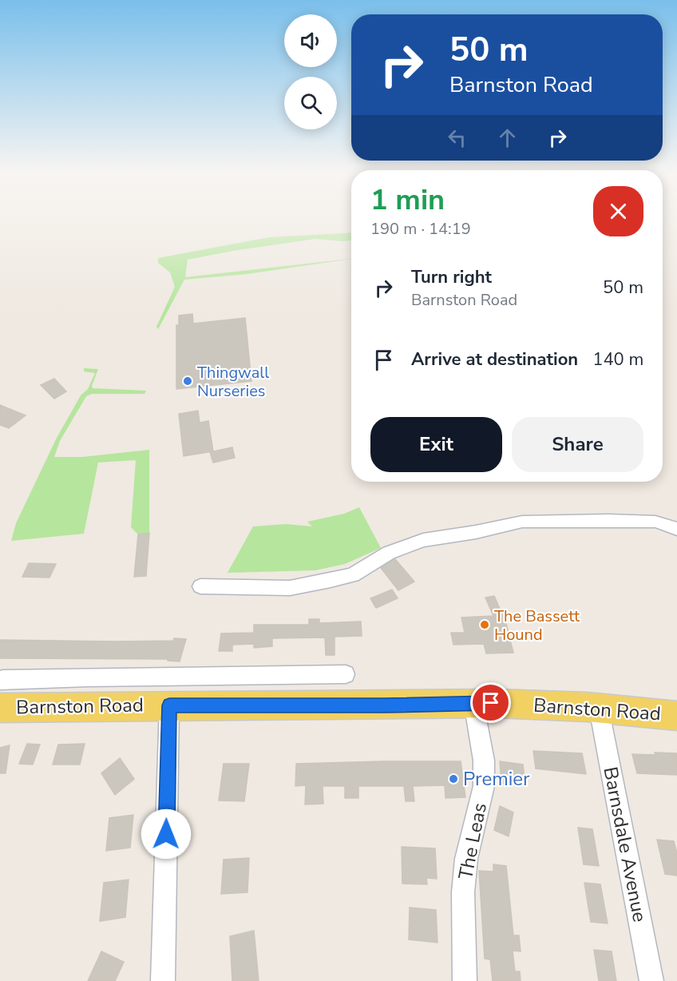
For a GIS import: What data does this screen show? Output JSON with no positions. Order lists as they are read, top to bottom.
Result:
{
  "streets": {
    "main road": ["Barnston Road"],
    "street": ["The Leas", "Barnsdale Avenue"]
  },
  "crossings": [
    ["Barnston Road", "The Leas"],
    ["Barnston Road", "Barnsdale Avenue"]
  ],
  "places": ["Thingwall Nurseries", "The Bassett Hound", "Premier"],
  "page": {
    "turn": ["50 m", "Barnston Road"],
    "heading": ["1 min", "190 m · 14:19"],
    "list": [
      {
        "name": "Turn right",
        "note": "Barnston Road",
        "value": "50 m"
      },
      {
        "name": "Arrive at destination",
        "value": "140 m"
      }
    ],
    "buttons": ["Exit", "Share"]
  }
}
